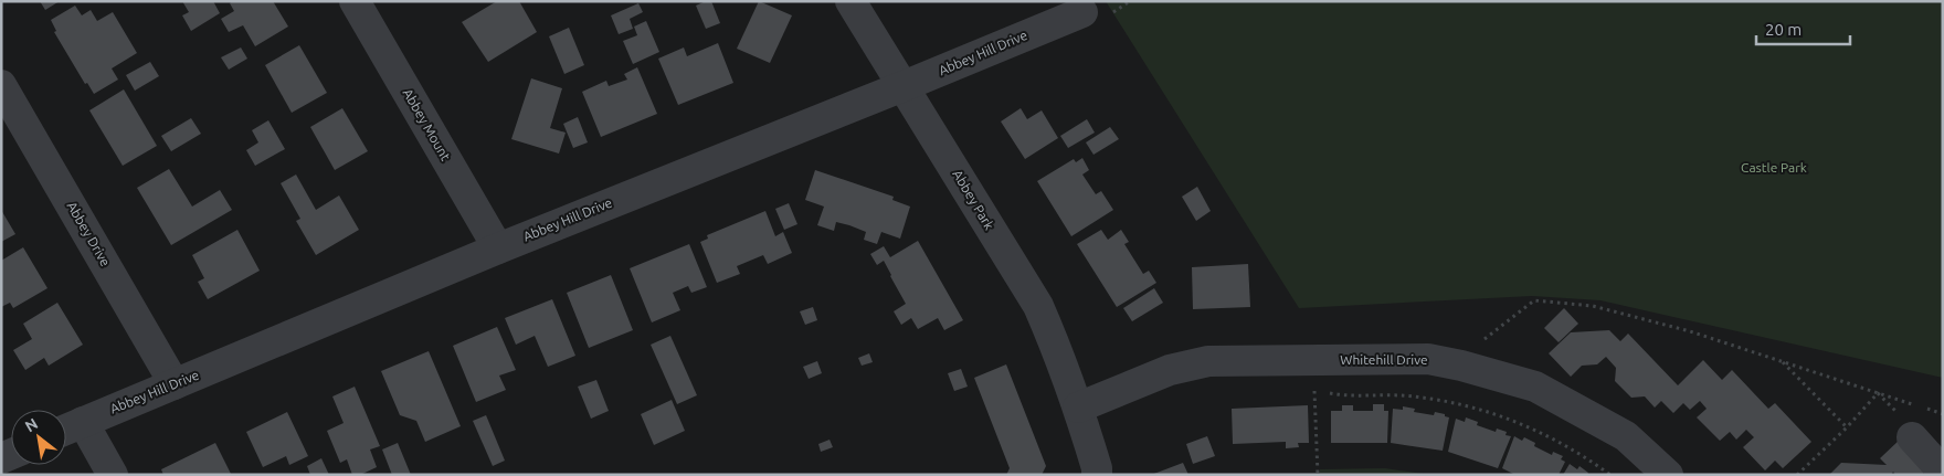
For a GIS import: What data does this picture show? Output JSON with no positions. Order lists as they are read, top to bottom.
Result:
{
  "streets": {
    "street": [
      "Abbey Hill Drive",
      "Abbey Mount",
      "Abbey Park",
      "Abbey Drive",
      "Whitehill Drive"
    ]
  },
  "crossings": [
    ["Abbey Hill Drive", "Abbey Mount"],
    ["Abbey Hill Drive", "Abbey Park"],
    ["Abbey Hill Drive", "Abbey Drive"],
    ["Abbey Park", "Whitehill Drive"]
  ],
  "parks": ["Castle Park"],
  "scale_bar": "20 m",
  "north": "top left"
}
